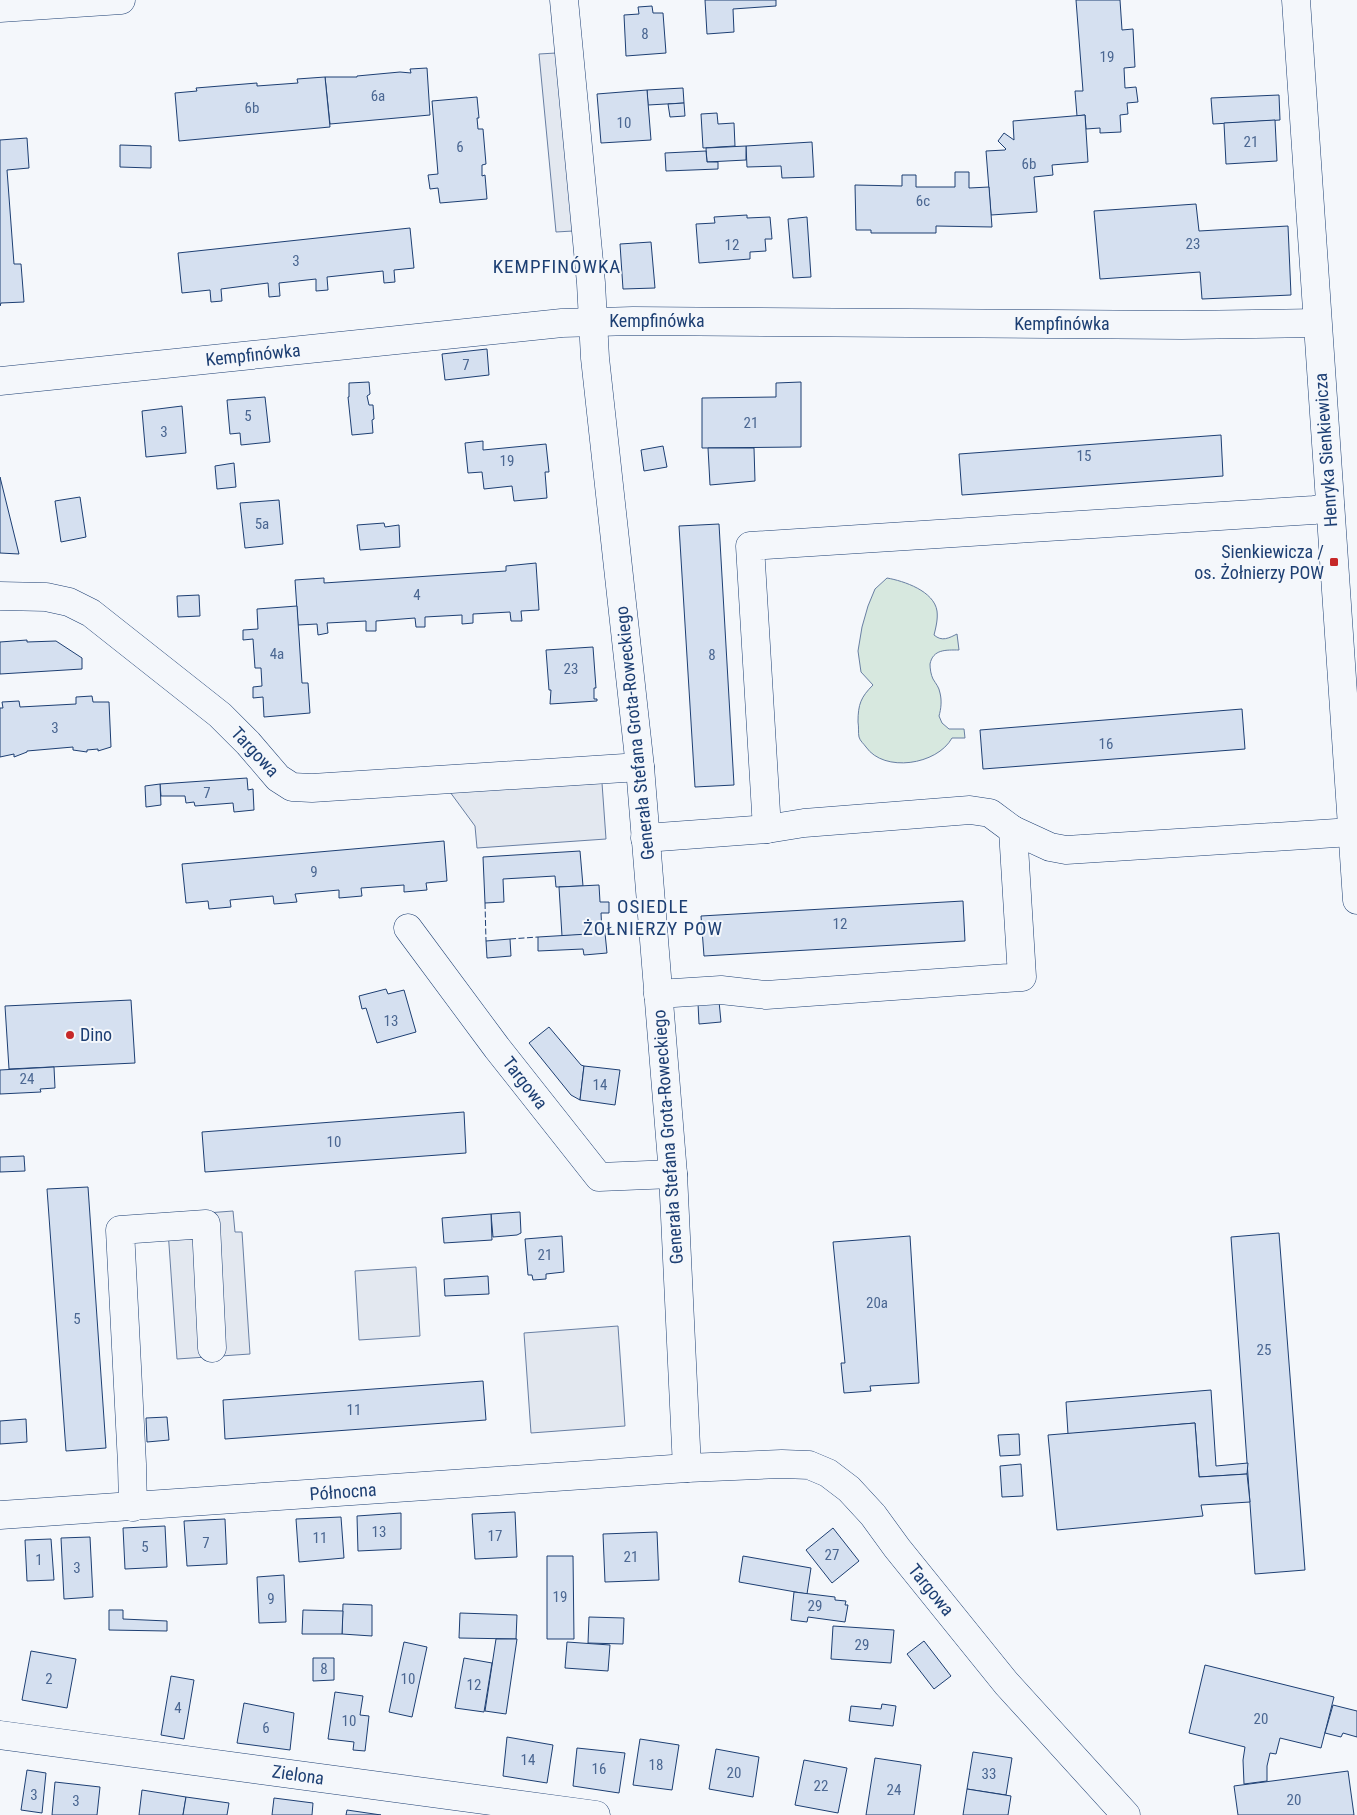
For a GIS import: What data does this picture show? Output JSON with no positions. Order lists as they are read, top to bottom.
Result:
{
  "streets": {
    "street": [
      "Kempfinówka",
      "Henryka Sienkiewicza",
      "Generała Stefana Grota-Roweckiego",
      "Targowa",
      "Północna",
      "Zielona"
    ]
  },
  "crossings": [
    ["Kempfinówka", "Henryka Sienkiewicza"],
    ["Kempfinówka", "Generała Stefana Grota-Roweckiego"],
    ["Generała Stefana Grota-Roweckiego", "Targowa"],
    ["Generała Stefana Grota-Roweckiego", "Północna"],
    ["Targowa", "Północna"]
  ],
  "districts": ["KEMPFINÓWKA", "OSIEDLE ŻOŁNIERZY POW"],
  "places": {
    "transit": ["Sienkiewicza / os. Żołnierzy POW"],
    "other": ["Dino"]
  },
  "house_numbers": [
    "8",
    "19",
    "6a",
    "6b",
    "10",
    "21",
    "6",
    "6b",
    "6c",
    "23",
    "12",
    "3",
    "7",
    "5",
    "21",
    "3",
    "15",
    "19",
    "5a",
    "4",
    "4a",
    "8",
    "23",
    "3",
    "16",
    "7",
    "9",
    "12",
    "13",
    "24",
    "14",
    "10",
    "21",
    "20a",
    "5",
    "25",
    "11",
    "13",
    "17",
    "11",
    "7",
    "5",
    "27",
    "21",
    "1",
    "3",
    "19",
    "9",
    "29",
    "29",
    "8",
    "2",
    "10",
    "12",
    "4",
    "20",
    "10",
    "6",
    "14",
    "18",
    "16",
    "20",
    "33",
    "22",
    "24",
    "3",
    "20",
    "3"
  ]
}
